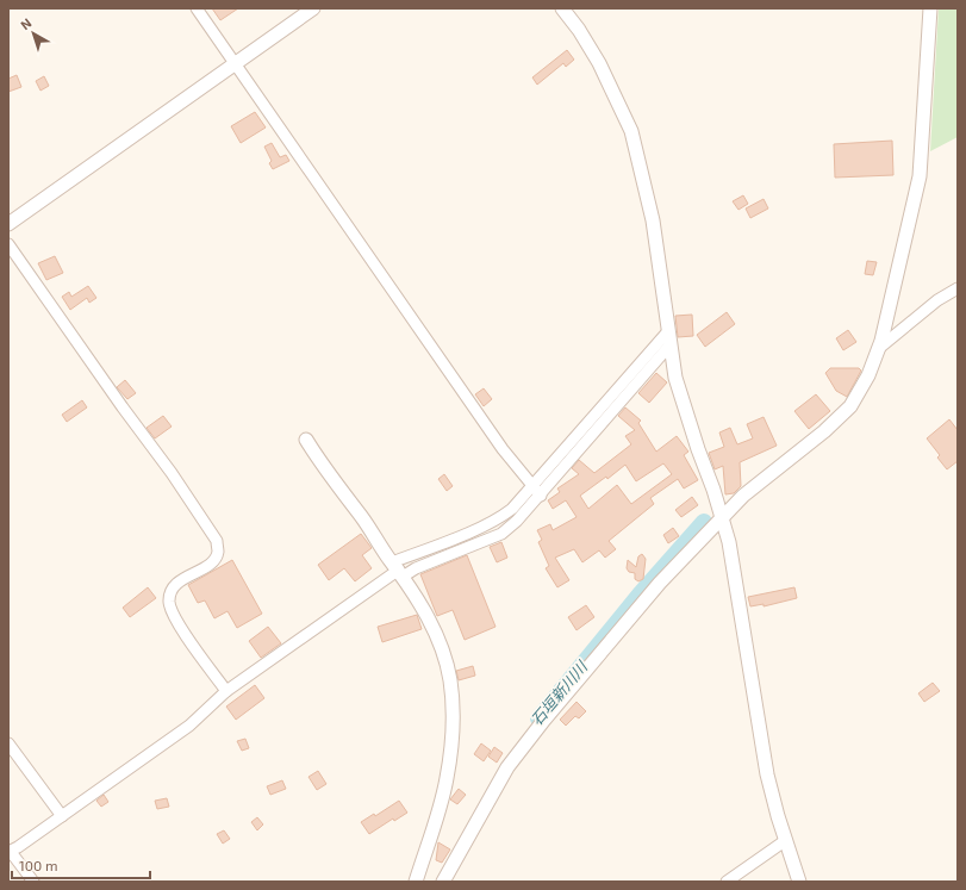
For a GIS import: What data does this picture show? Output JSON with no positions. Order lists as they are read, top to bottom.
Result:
{
  "water": ["石垣新川川"],
  "scale_bar": "100 m",
  "north": "top left"
}
